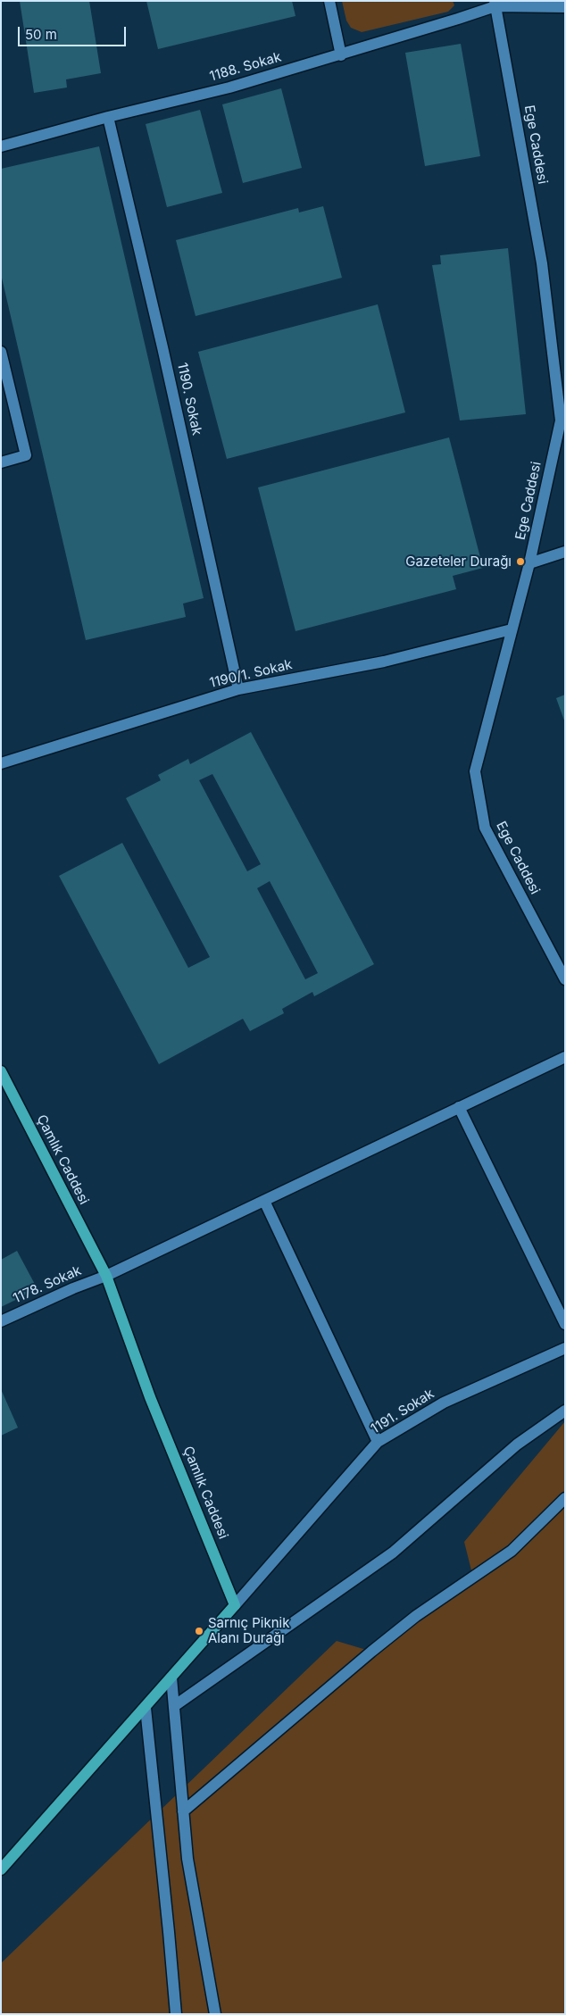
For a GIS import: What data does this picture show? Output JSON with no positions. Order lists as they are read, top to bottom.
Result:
{
  "streets": {
    "main road": ["Çamlık Caddesi"],
    "street": [
      "1188. Sokak",
      "Ege Caddesi",
      "1190. Sokak",
      "1190/1. Sokak",
      "1178. Sokak",
      "1191. Sokak"
    ]
  },
  "crossings": [
    ["1188. Sokak", "Ege Caddesi"],
    ["1188. Sokak", "1190. Sokak"],
    ["Ege Caddesi", "1190/1. Sokak"],
    ["1190. Sokak", "1190/1. Sokak"],
    ["Çamlık Caddesi", "1178. Sokak"],
    ["Çamlık Caddesi", "1191. Sokak"]
  ],
  "places": ["Gazeteler Durağı", "Sarnıç Piknik Alanı Durağı"],
  "scale_bar": "50 m"
}
